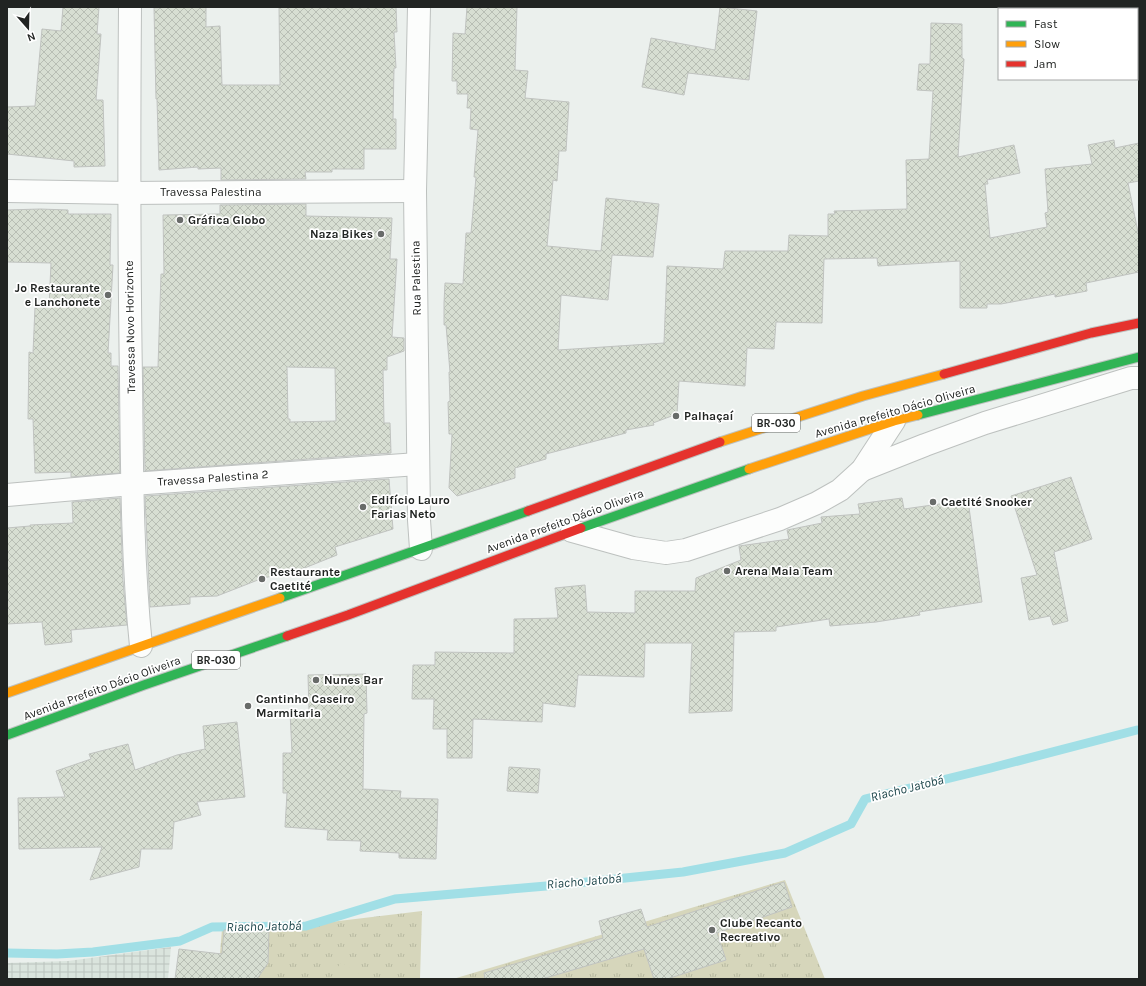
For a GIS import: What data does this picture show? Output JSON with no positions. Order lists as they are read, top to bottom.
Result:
{
  "streets": {
    "main road": ["Avenida Prefeito Dácio Oliveira", "BR-030"],
    "street": [
      "Travessa Palestina",
      "Rua Palestina",
      "Travessa Novo Horizonte",
      "Travessa Palestina 2"
    ]
  },
  "crossings": [
    ["Travessa Palestina", "Rua Palestina"],
    ["Travessa Palestina", "Travessa Novo Horizonte"],
    ["Rua Palestina", "Avenida Prefeito Dácio Oliveira"],
    ["Rua Palestina", "Travessa Palestina 2"],
    ["Travessa Novo Horizonte", "Avenida Prefeito Dácio Oliveira"],
    ["Travessa Novo Horizonte", "Travessa Palestina 2"]
  ],
  "water": ["Riacho Jatobá"],
  "places": [
    "Gráfica Globo",
    "Naza Bikes",
    "Jo Restaurante e Lanchonete",
    "Palhaçaí",
    "Caetité Snooker",
    "Edifício Lauro Farias Neto",
    "Arena Maia Team",
    "Restaurante Caetité",
    "Nunes Bar",
    "Cantinho Caseiro Marmitaria",
    "Clube Recanto Recreativo"
  ],
  "legend": ["Fast", "Slow", "Jam"],
  "north": "bottom"
}
